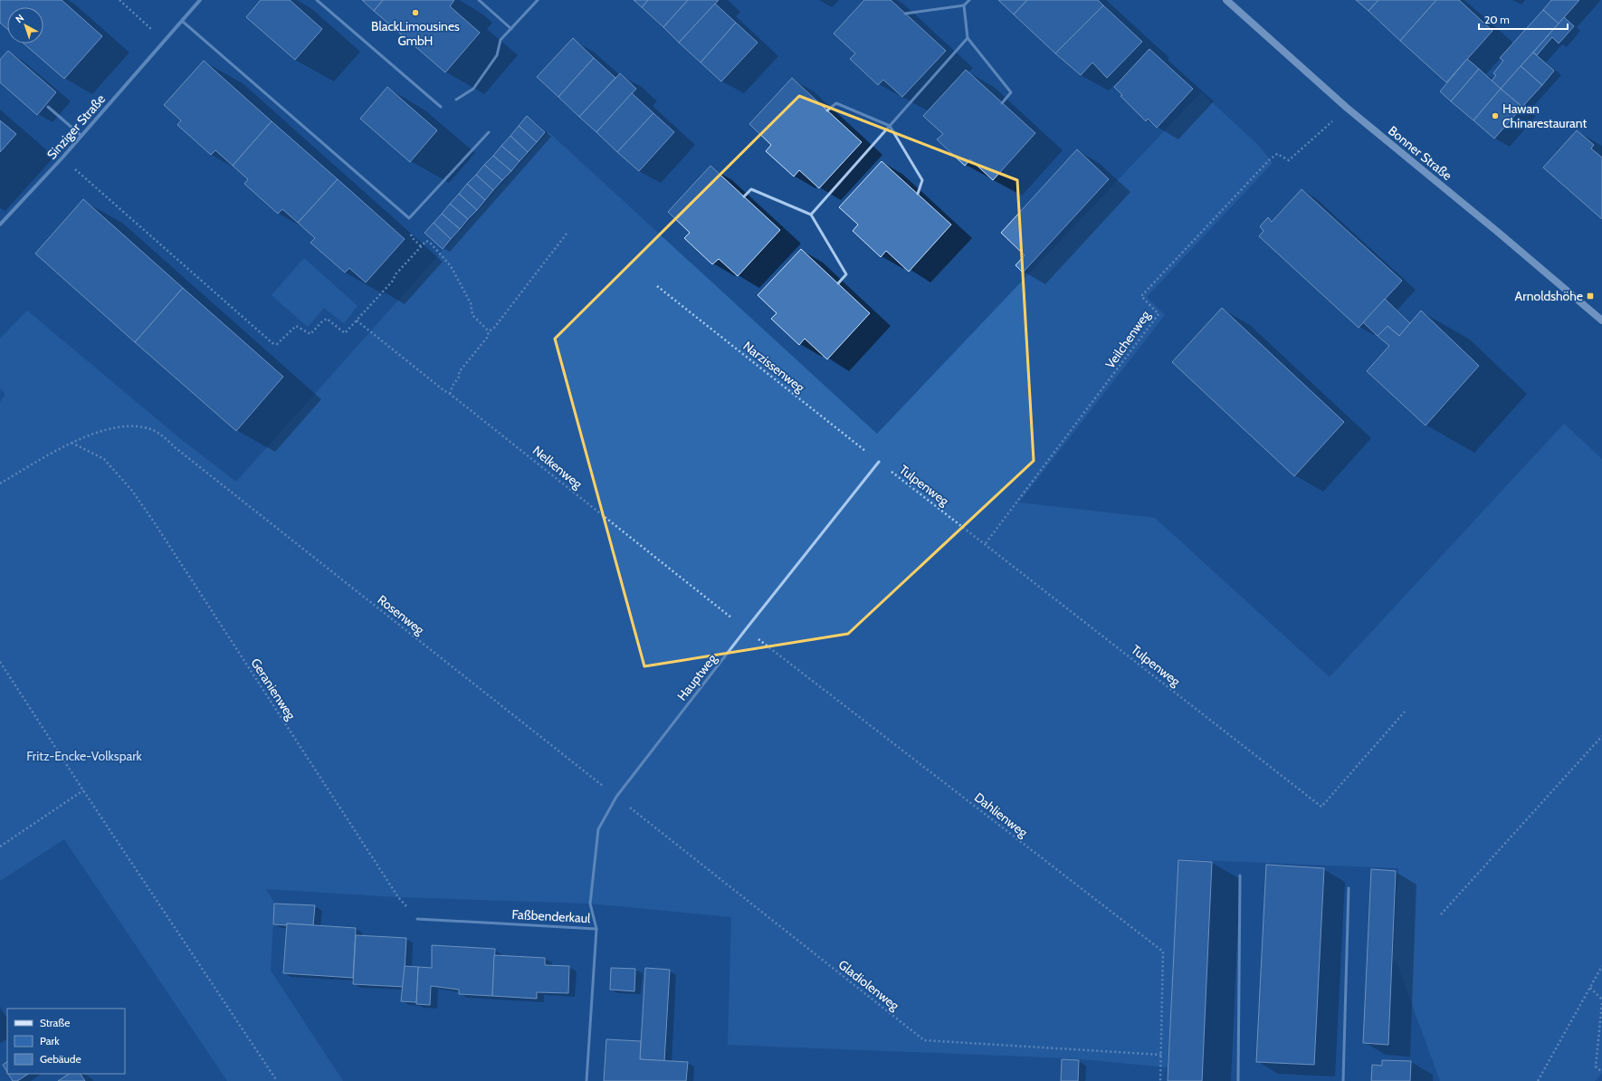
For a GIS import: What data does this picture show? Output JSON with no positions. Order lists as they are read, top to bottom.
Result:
{
  "streets": {
    "main road": ["Bonner Straße"],
    "street": ["Sinziger Straße"],
    "lane": ["Hauptweg", "Faßbenderkaul"],
    "path": [
      "Veilchenweg",
      "Narzissenweg",
      "Nelkenweg",
      "Tulpenweg",
      "Rosenweg",
      "Geranienweg",
      "Dahlienweg",
      "Gladiolenweg"
    ]
  },
  "crossings": [
    ["Bonner Straße", "Veilchenweg"],
    ["Veilchenweg", "Tulpenweg"],
    ["Narzissenweg", "Tulpenweg"],
    ["Narzissenweg", "Hauptweg"],
    ["Nelkenweg", "Hauptweg"],
    ["Nelkenweg", "Dahlienweg"],
    ["Tulpenweg", "Hauptweg"],
    ["Rosenweg", "Hauptweg"],
    ["Rosenweg", "Geranienweg"],
    ["Rosenweg", "Gladiolenweg"],
    ["Hauptweg", "Dahlienweg"],
    ["Hauptweg", "Faßbenderkaul"],
    ["Hauptweg", "Gladiolenweg"],
    ["Dahlienweg", "Gladiolenweg"]
  ],
  "parks": ["Fritz-Encke-Volkspark"],
  "places": {
    "other": ["BlackLimousines GmbH", "Hawan Chinarestaurant"],
    "transit": ["Arnoldshöhe"]
  },
  "legend": ["Straße", "Park", "Gebäude"],
  "scale_bar": "20 m",
  "north": "top left"
}
